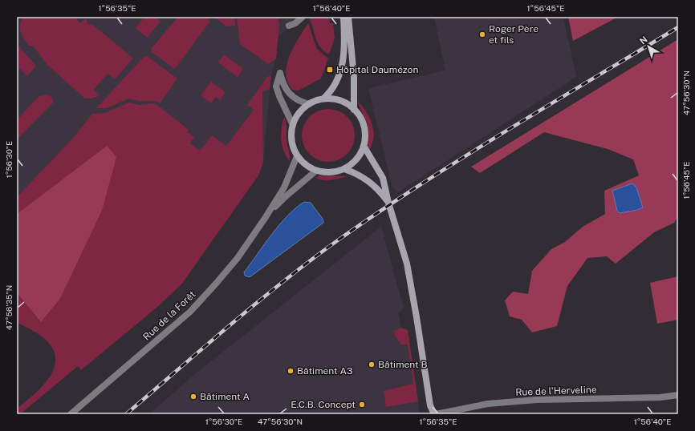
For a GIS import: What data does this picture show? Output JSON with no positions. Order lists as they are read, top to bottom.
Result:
{
  "streets": {
    "street": ["Rue de la Forêt", "Rue de l'Herveline"]
  },
  "places": {
    "other": [
      "Roger Père et fils",
      "Bâtiment B",
      "Bâtiment A3",
      "Bâtiment A",
      "E.C.B. Concept"
    ],
    "transit": ["Hôpital Daumézon"]
  },
  "north": "top left",
  "coordinates": [
    "1°56'35\"E",
    "1°56'40\"E",
    "1°56'45\"E",
    "47°56'30\"N",
    "1°56'30\"E",
    "47°56'35\"N"
  ]
}
